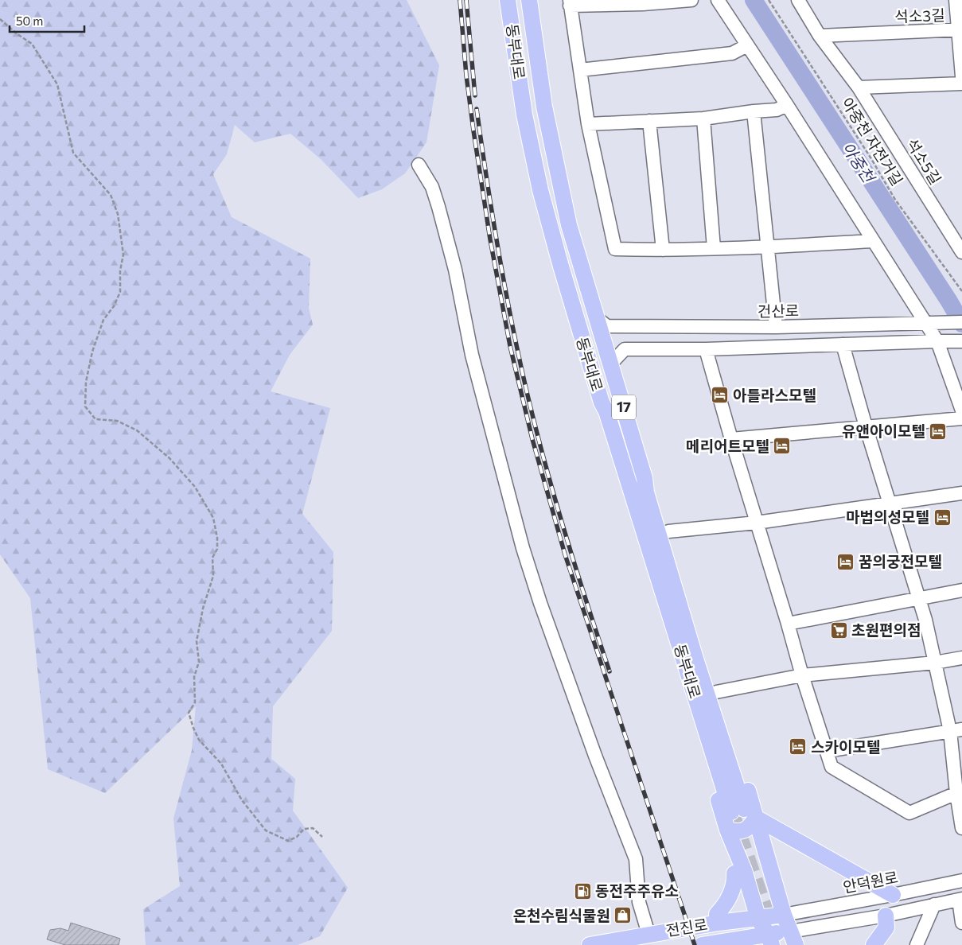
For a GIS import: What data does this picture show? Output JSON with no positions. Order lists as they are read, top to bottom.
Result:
{
  "streets": {
    "main road": ["동부대로", "17", "전진로"],
    "street": [
      "석소3길",
      "석소5길",
      "건산로",
      "안덕원로"
    ],
    "path": ["아중천 자전거길"]
  },
  "crossings": [
    ["석소3길", "석소5길"],
    ["동부대로", "건산로"],
    ["동부대로", "안덕원로"],
    ["동부대로", "전진로"],
    ["안덕원로", "전진로"]
  ],
  "water": ["아중천"],
  "places": {
    "hotel": [
      "아틀라스모텔",
      "유앤아이모텔",
      "메리어트모텔",
      "마법의성모텔",
      "꿈의궁전모텔",
      "스카이모텔"
    ],
    "supermarket": ["초원편의점"],
    "fuel station": ["동전주주유소"],
    "shop": ["온천수림식물원"]
  },
  "scale_bar": "50 m"
}
